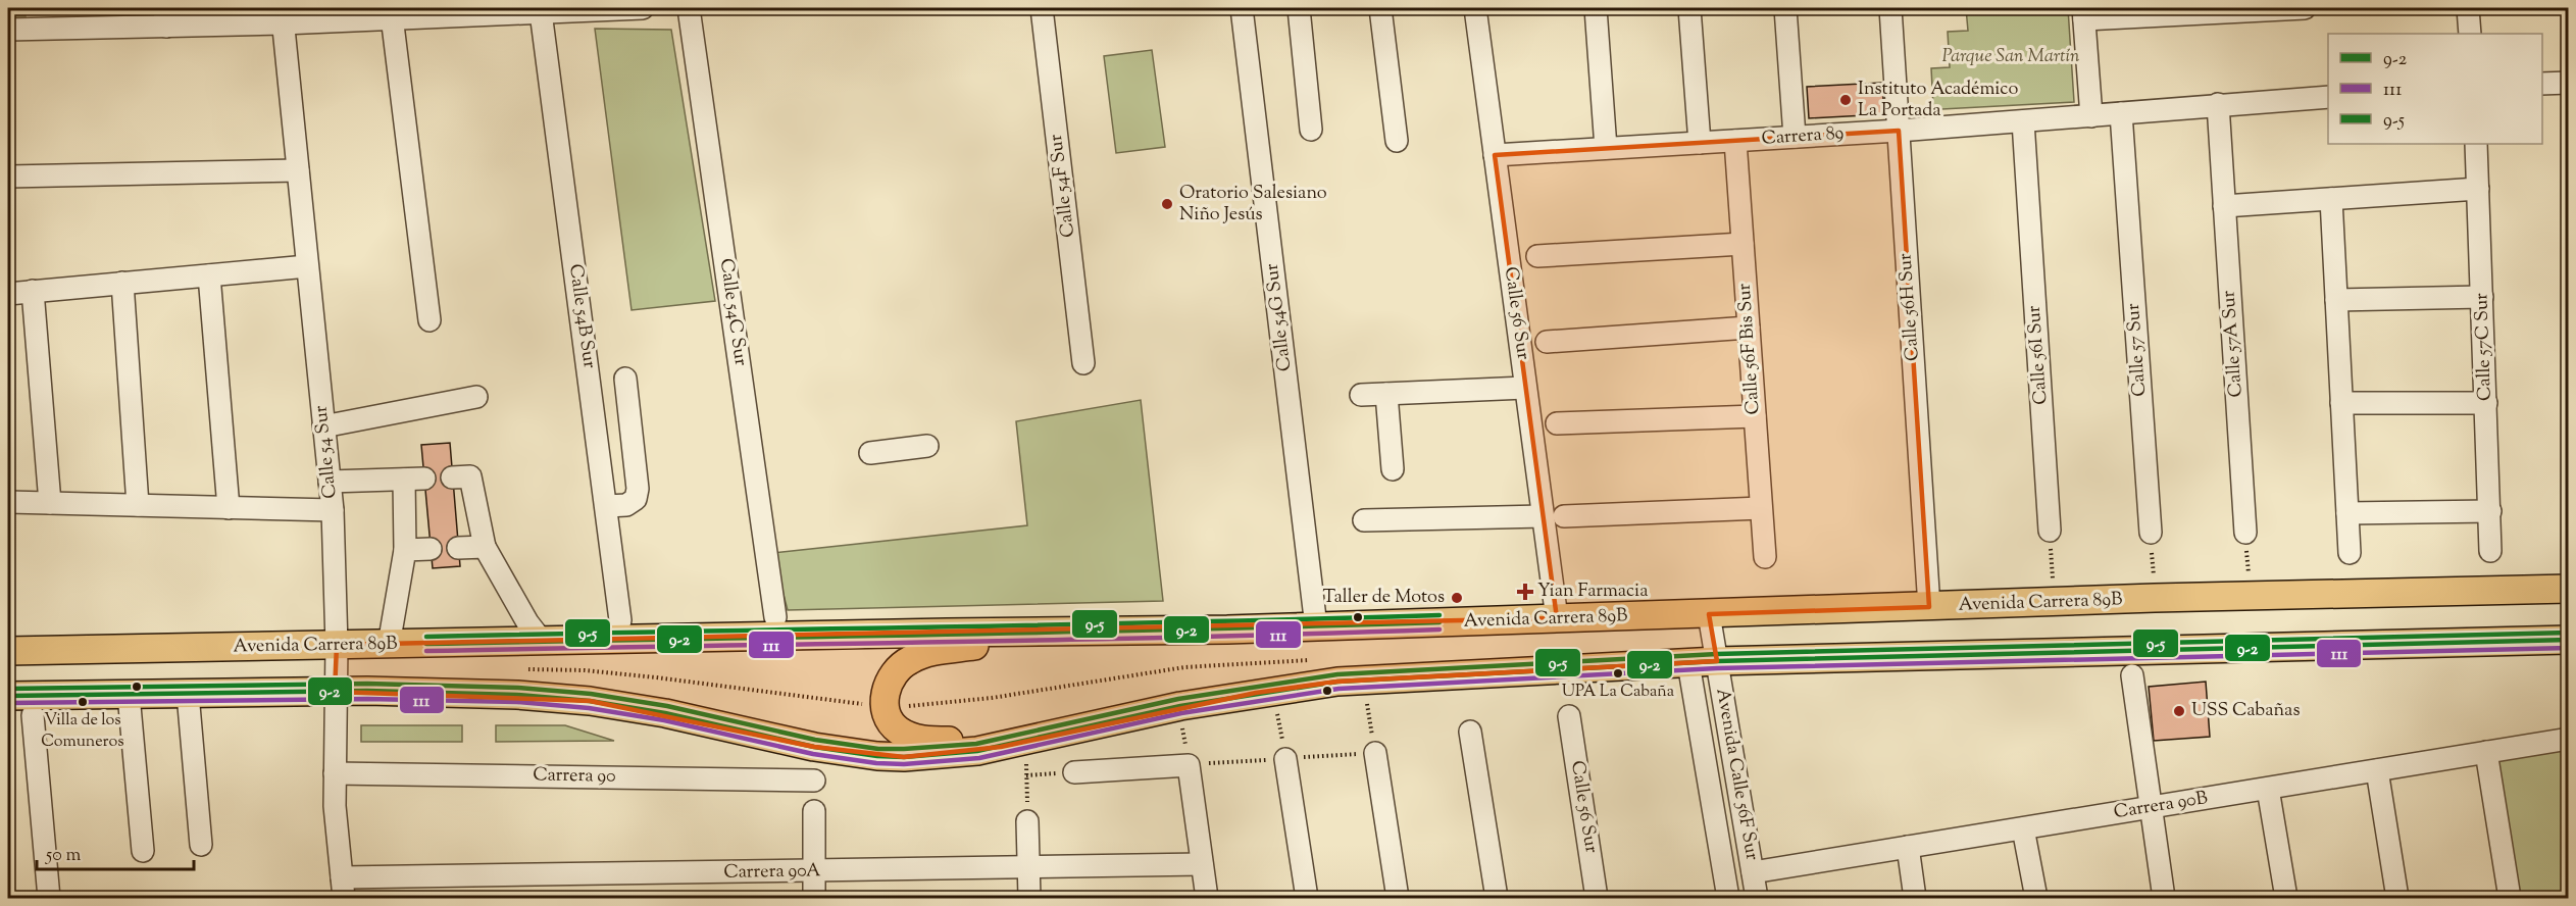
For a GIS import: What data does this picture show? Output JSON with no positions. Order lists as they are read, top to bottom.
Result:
{
  "streets": {
    "main road": ["Avenida Carrera 89B"],
    "street": [
      "Carrera 89",
      "Calle 54F Sur",
      "Calle 56H Sur",
      "Calle 54C Sur",
      "Calle 56 Sur",
      "Calle 54B Sur",
      "Calle 54G Sur",
      "Calle 57A Sur",
      "Calle 57C Sur",
      "Calle 56F Bis Sur",
      "Calle 57 Sur",
      "Calle 56I Sur",
      "Calle 54 Sur",
      "Avenida Calle 56F Sur",
      "Carrera 90",
      "Carrera 90B",
      "Carrera 90A"
    ]
  },
  "crossings": [
    ["Carrera 89", "Calle 56H Sur"],
    ["Carrera 89", "Calle 56 Sur"],
    ["Carrera 89", "Calle 57A Sur"],
    ["Carrera 89", "Calle 56F Bis Sur"],
    ["Carrera 89", "Calle 57 Sur"],
    ["Carrera 89", "Calle 56I Sur"],
    ["Calle 56H Sur", "Avenida Carrera 89B"],
    ["Calle 56 Sur", "Avenida Carrera 89B"],
    ["Calle 54G Sur", "Avenida Carrera 89B"],
    ["Calle 54 Sur", "Avenida Carrera 89B"],
    ["Calle 54 Sur", "Carrera 90"],
    ["Calle 54 Sur", "Carrera 90A"],
    ["Avenida Carrera 89B", "Avenida Calle 56F Sur"],
    ["Avenida Calle 56F Sur", "Carrera 90B"]
  ],
  "parks": ["Parque San Martín"],
  "places": {
    "other": [
      "Instituto Académico La Portada",
      "Oratorio Salesiano Niño Jesús",
      "Taller de Motos",
      "UPA La Cabaña",
      "Villa de los Comuneros",
      "USS Cabañas"
    ],
    "health": ["Yian Farmacia"]
  },
  "lines": ["transit line 9-5", "transit line 9-2", "transit line 111"],
  "legend": ["9-2", "111", "9-5"],
  "scale_bar": "50 m"
}
